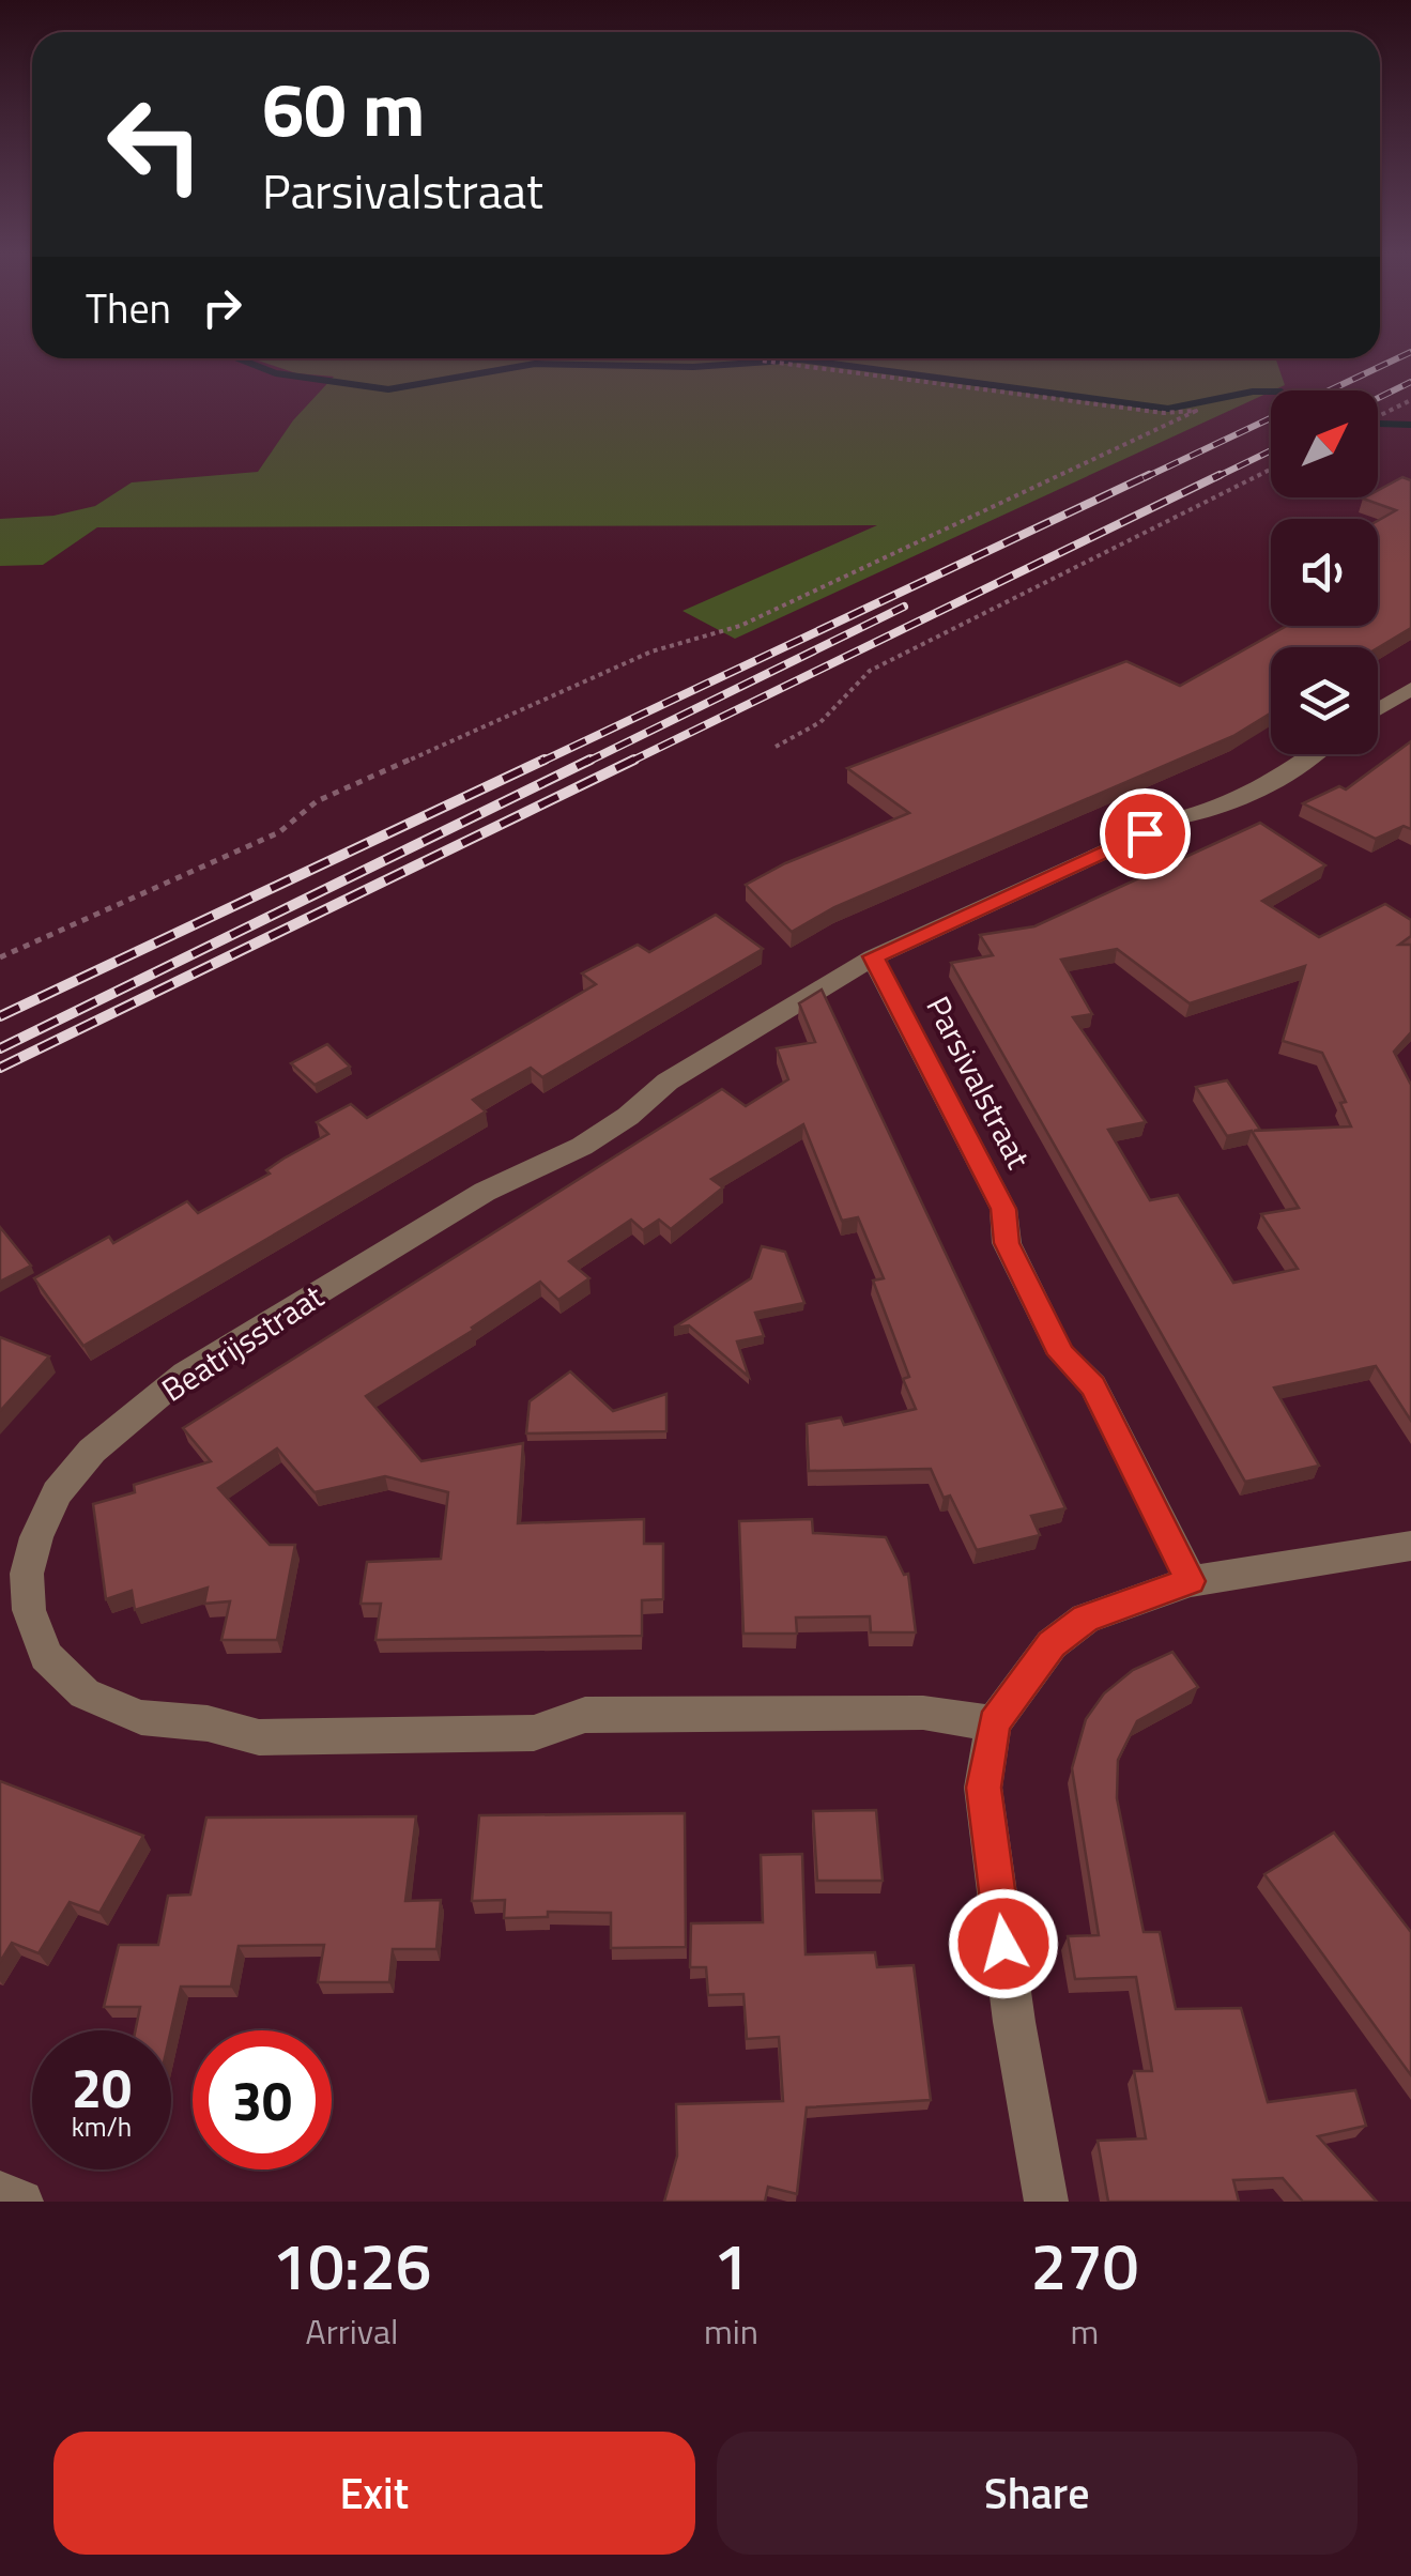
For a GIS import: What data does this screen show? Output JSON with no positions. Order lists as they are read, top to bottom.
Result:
{
  "streets": {
    "street": ["Parsivalstraat", "Beatrijsstraat"]
  },
  "crossings": [
    ["Parsivalstraat", "Beatrijsstraat"]
  ],
  "north": "top right",
  "page": {
    "turn": ["60 m", "Parsivalstraat"],
    "then": "Then",
    "speed": "20 km/h",
    "limit": "30",
    "eta": [
      "10:26",
      "Arrival",
      "1",
      "min",
      "270",
      "m"
    ],
    "buttons": ["Exit", "Share"]
  }
}
